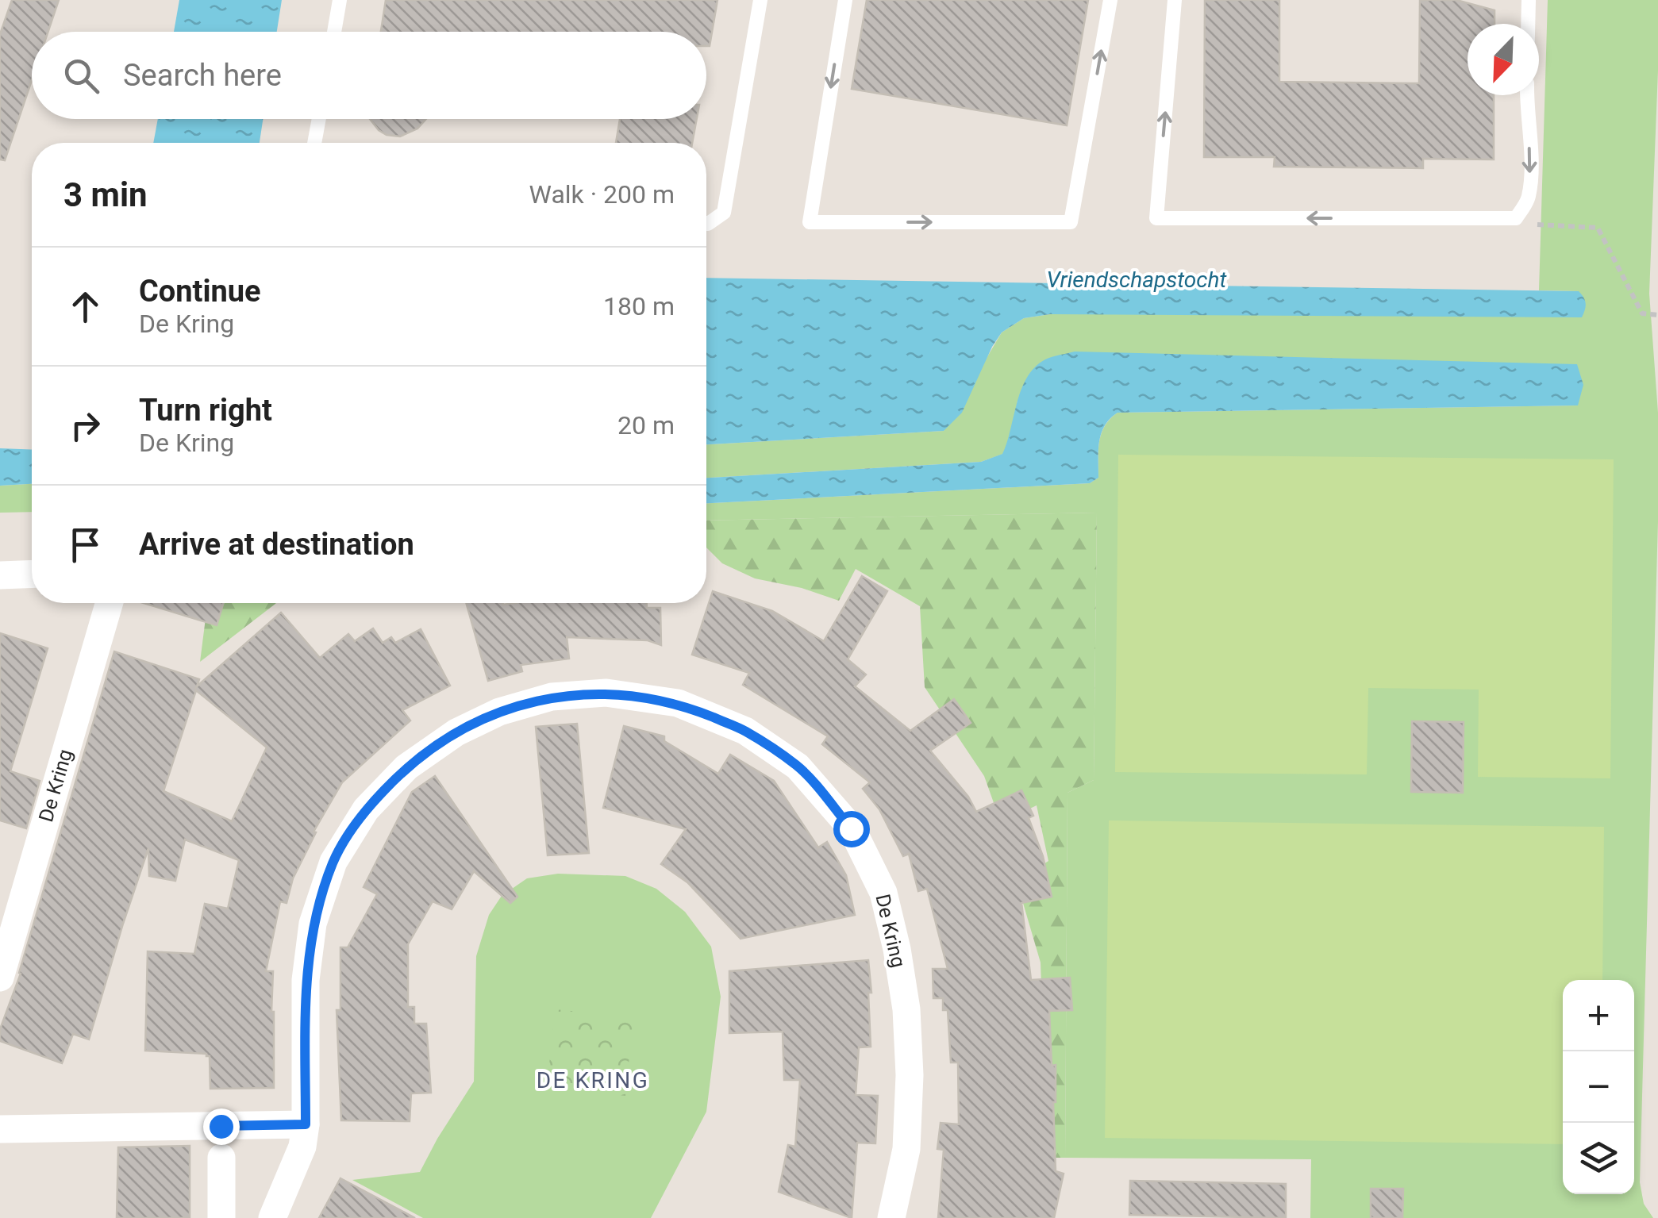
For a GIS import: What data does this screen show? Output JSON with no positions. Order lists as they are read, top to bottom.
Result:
{
  "streets": {
    "street": ["De Kring"]
  },
  "districts": ["DE KRING"],
  "water": ["Vriendschapstocht"],
  "north": "bottom left",
  "page": {
    "search": "Search here",
    "heading": ["3 min", "Walk · 200 m"],
    "list": [
      ["Continue", "De Kring", "180 m"],
      ["Turn right", "De Kring", "20 m"],
      "Arrive at destination"
    ],
    "map_buttons": ["+", "−"]
  }
}
